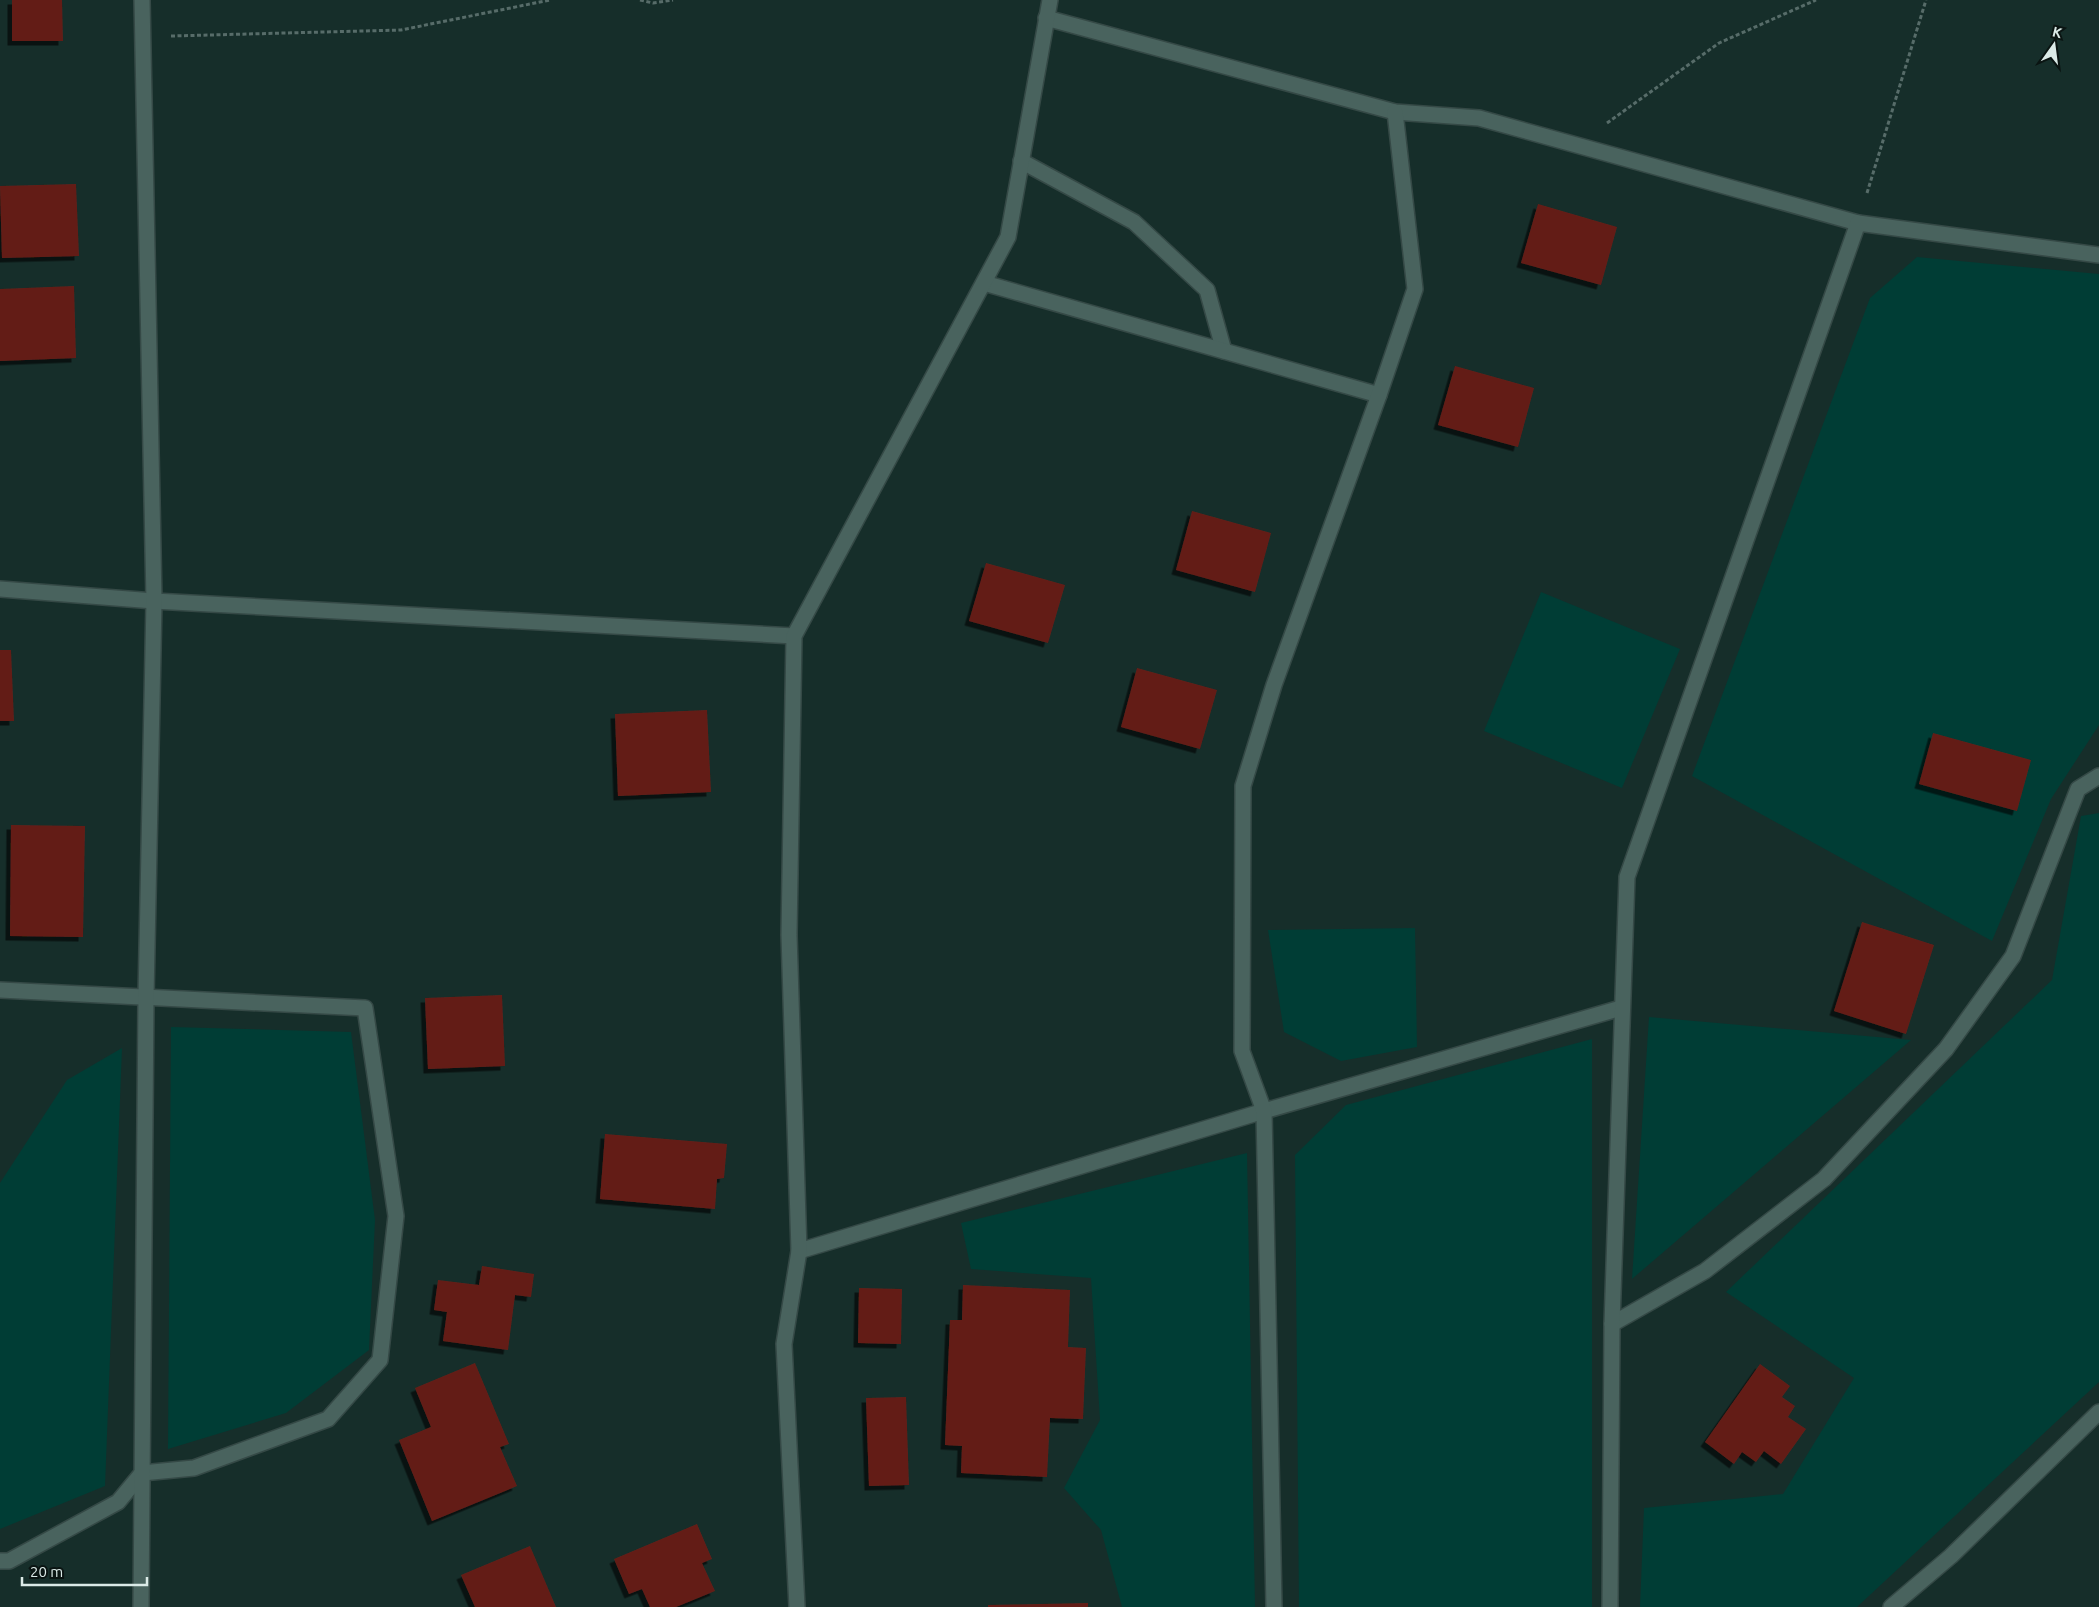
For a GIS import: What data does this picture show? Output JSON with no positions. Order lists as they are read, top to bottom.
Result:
{
  "scale_bar": "20 m",
  "north": "top"
}
